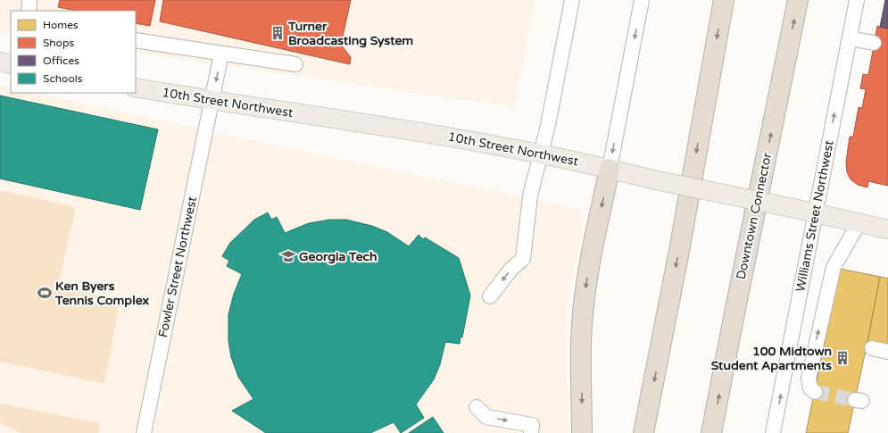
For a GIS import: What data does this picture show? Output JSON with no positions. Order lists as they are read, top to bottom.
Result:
{
  "streets": {
    "highway": ["Downtown Connector"],
    "main road": ["10th Street Northwest"],
    "street": ["Williams Street Northwest", "Fowler Street Northwest"]
  },
  "crossings": [
    ["10th Street Northwest", "Williams Street Northwest"],
    ["10th Street Northwest", "Fowler Street Northwest"]
  ],
  "places": {
    "building": ["Turner Broadcasting System", "100 Midtown Student Apartments"],
    "school or university": ["Georgia Tech"],
    "sports": ["Ken Byers Tennis Complex"]
  },
  "legend": [
    "Homes",
    "Shops",
    "Offices",
    "Schools"
  ]
}
